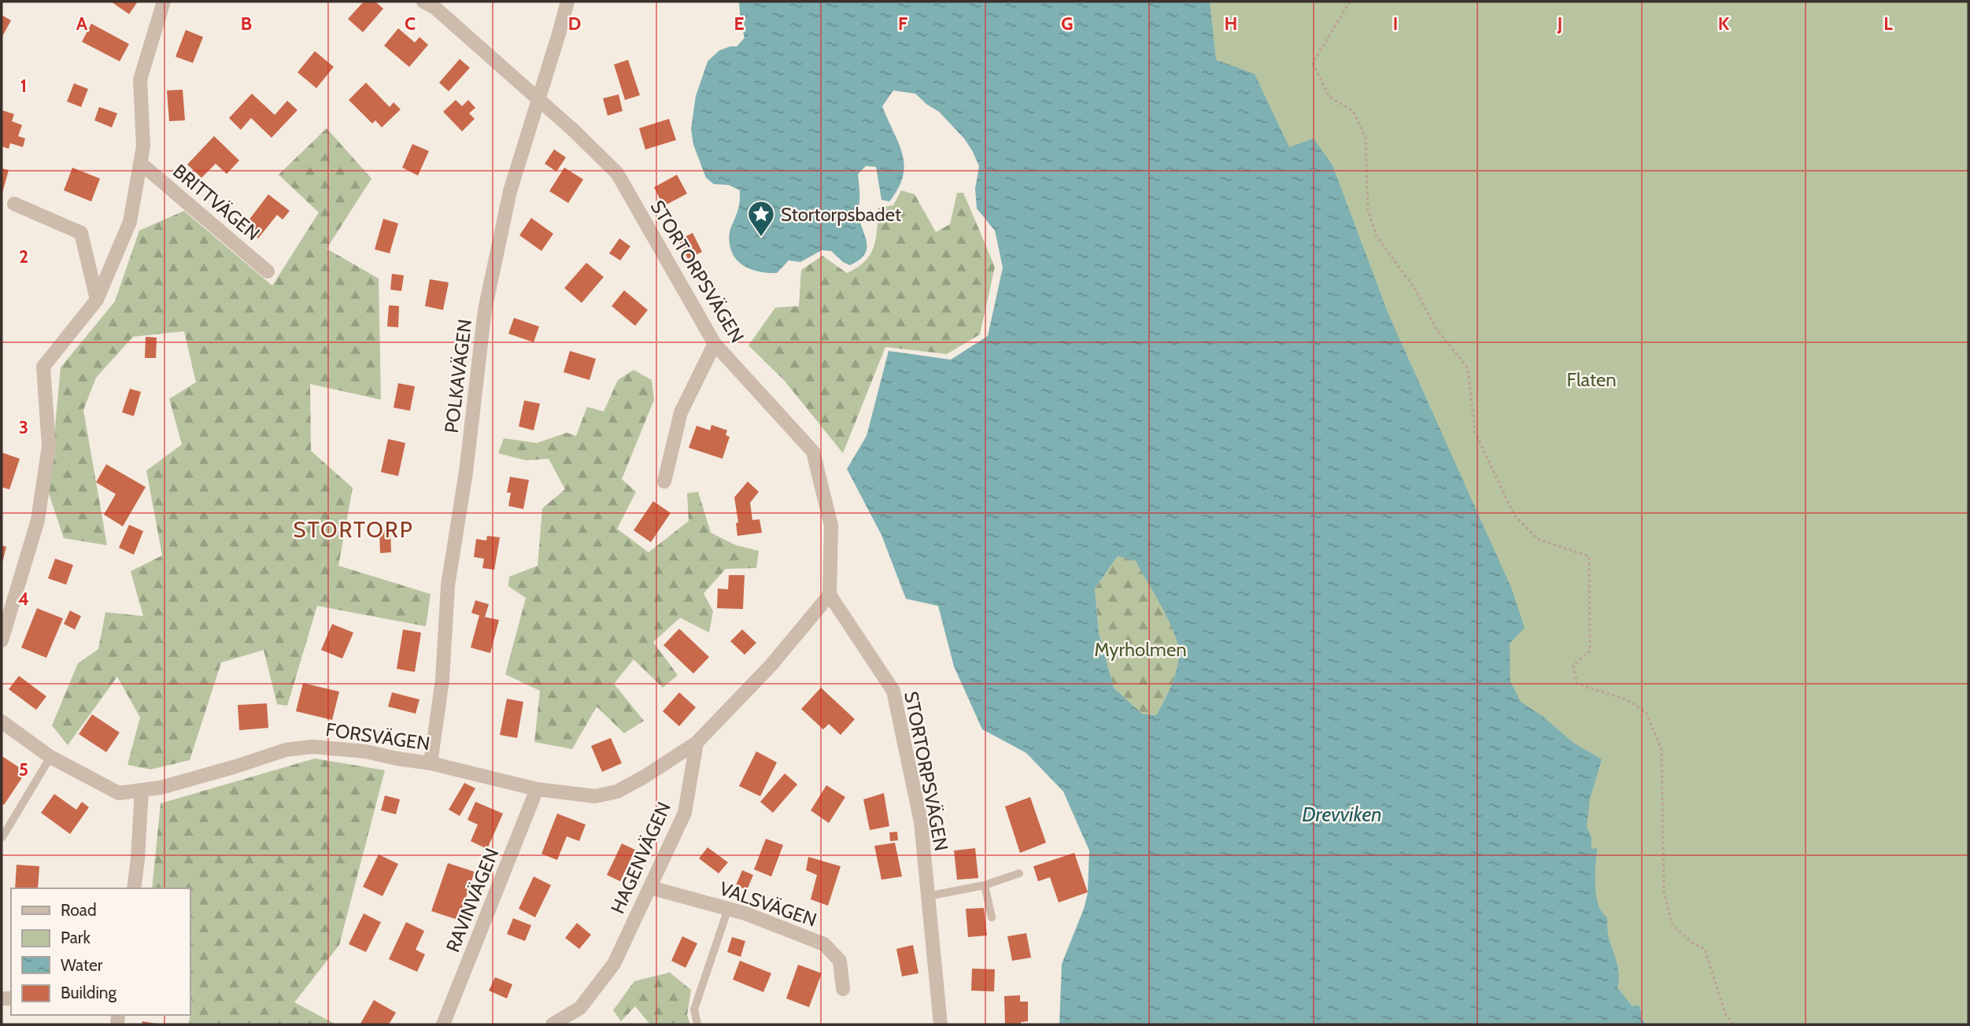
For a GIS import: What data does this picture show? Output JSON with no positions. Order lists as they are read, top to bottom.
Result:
{
  "streets": {
    "street": [
      "BRITTVÄGEN",
      "STORTORPSVÄGEN",
      "POLKAVÄGEN",
      "FORSVÄGEN",
      "HAGENVÄGEN",
      "RAVINVÄGEN",
      "VALSVÄGEN"
    ]
  },
  "crossings": [
    ["STORTORPSVÄGEN", "POLKAVÄGEN"],
    ["POLKAVÄGEN", "FORSVÄGEN"],
    ["FORSVÄGEN", "HAGENVÄGEN"],
    ["FORSVÄGEN", "RAVINVÄGEN"],
    ["HAGENVÄGEN", "VALSVÄGEN"]
  ],
  "districts": ["STORTORP"],
  "water": ["Drevviken"],
  "parks": ["Flaten", "Myrholmen"],
  "places": {
    "place": ["Stortorpsbadet"]
  },
  "legend": [
    "Road",
    "Park",
    "Water",
    "Building"
  ],
  "grid": {
    "columns": [
      "A",
      "B",
      "C",
      "D",
      "E",
      "F",
      "G",
      "H",
      "I",
      "J",
      "K",
      "L"
    ],
    "rows": [
      "1",
      "2",
      "3",
      "4",
      "5"
    ]
  }
}
